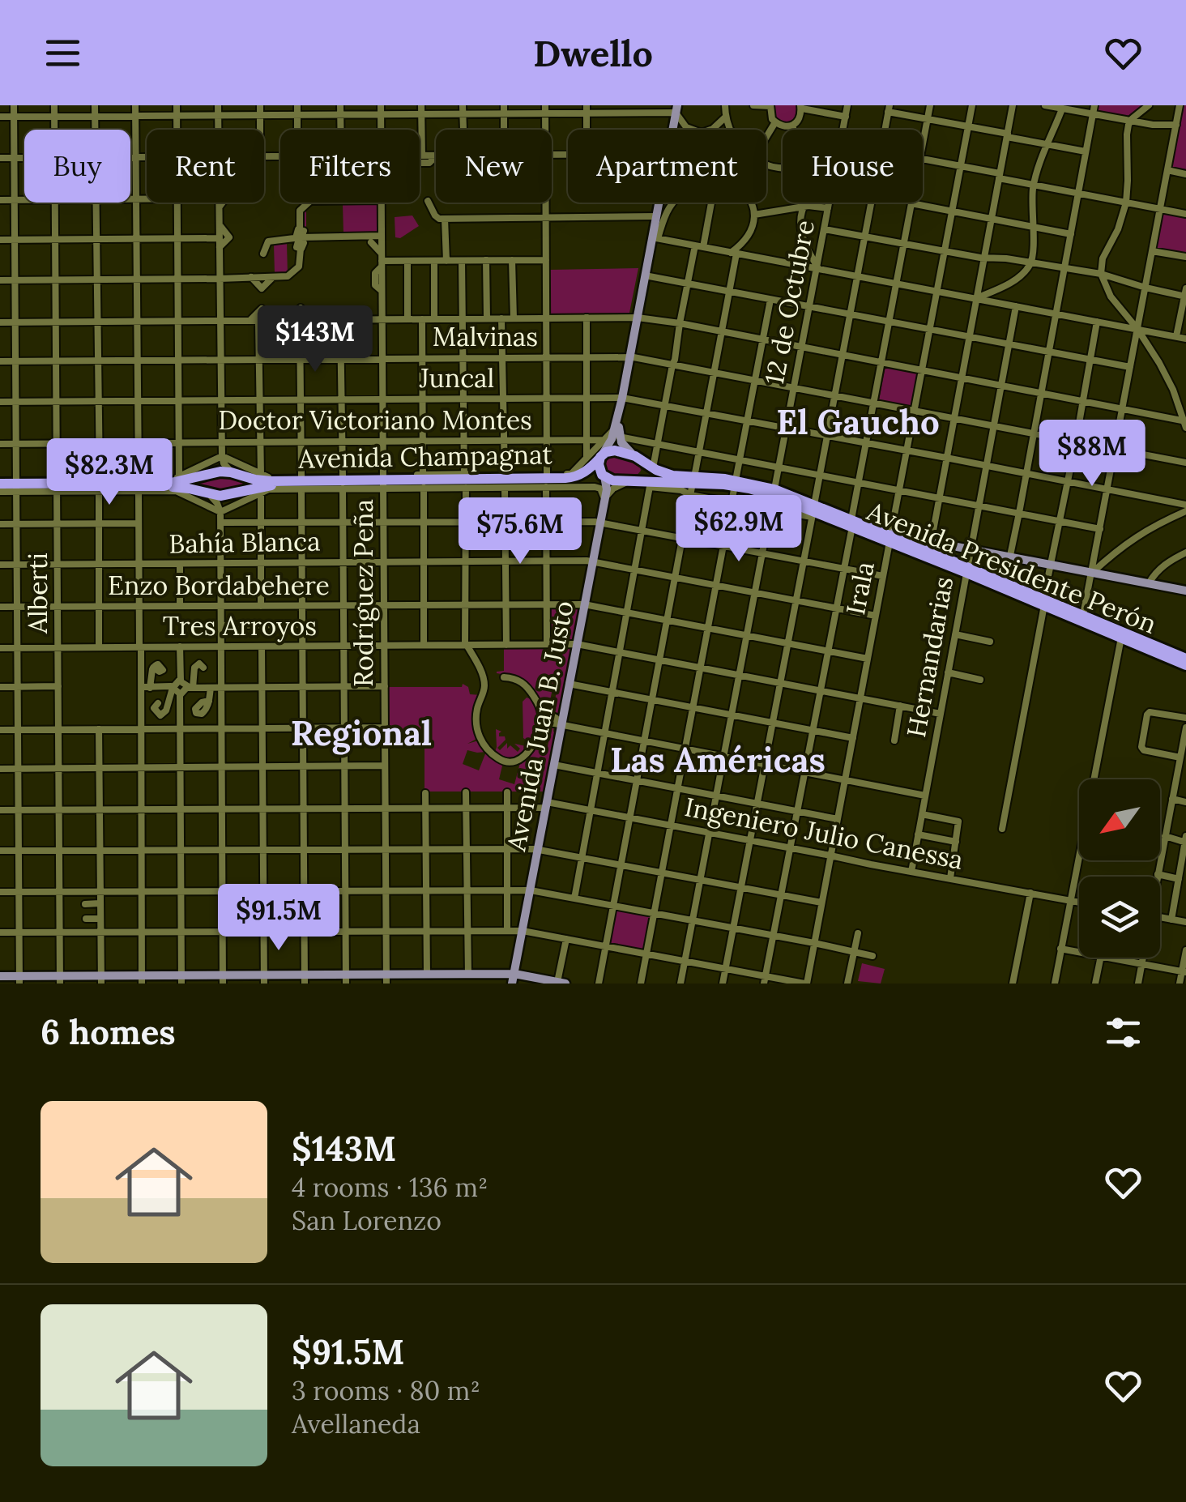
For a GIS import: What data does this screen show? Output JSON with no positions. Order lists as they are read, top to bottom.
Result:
{
  "streets": {
    "highway": ["Avenida Champagnat", "Avenida Presidente Perón"],
    "main road": ["Avenida Juan B. Justo"],
    "street": [
      "12 de Octubre",
      "Malvinas",
      "Juncal",
      "Doctor Victoriano Montes",
      "Bahía Blanca",
      "Enzo Bordabehere",
      "Irala",
      "Alberti",
      "Rodríguez Peña",
      "Tres Arroyos",
      "Hernandarias",
      "Ingeniero Julio Canessa"
    ]
  },
  "crossings": [
    ["12 de Octubre", "Malvinas"],
    ["12 de Octubre", "Juncal"],
    ["12 de Octubre", "Bahía Blanca"],
    ["12 de Octubre", "Avenida Presidente Perón"],
    ["12 de Octubre", "Enzo Bordabehere"],
    ["12 de Octubre", "Tres Arroyos"],
    ["12 de Octubre", "Ingeniero Julio Canessa"],
    ["Malvinas", "Irala"],
    ["Malvinas", "Alberti"],
    ["Malvinas", "Rodríguez Peña"],
    ["Malvinas", "Hernandarias"],
    ["Juncal", "Irala"],
    ["Juncal", "Alberti"],
    ["Juncal", "Rodríguez Peña"],
    ["Juncal", "Hernandarias"],
    ["Doctor Victoriano Montes", "Avenida Champagnat"],
    ["Doctor Victoriano Montes", "Alberti"],
    ["Doctor Victoriano Montes", "Rodríguez Peña"],
    ["Avenida Champagnat", "Avenida Presidente Perón"],
    ["Avenida Champagnat", "Alberti"],
    ["Avenida Champagnat", "Rodríguez Peña"],
    ["Avenida Champagnat", "Avenida Juan B. Justo"],
    ["Bahía Blanca", "Irala"],
    ["Bahía Blanca", "Alberti"],
    ["Bahía Blanca", "Rodríguez Peña"],
    ["Bahía Blanca", "Avenida Juan B. Justo"],
    ["Avenida Presidente Perón", "Irala"],
    ["Avenida Presidente Perón", "Hernandarias"],
    ["Avenida Presidente Perón", "Avenida Juan B. Justo"],
    ["Enzo Bordabehere", "Irala"],
    ["Enzo Bordabehere", "Alberti"],
    ["Enzo Bordabehere", "Rodríguez Peña"],
    ["Enzo Bordabehere", "Avenida Juan B. Justo"],
    ["Irala", "Tres Arroyos"],
    ["Irala", "Ingeniero Julio Canessa"],
    ["Alberti", "Tres Arroyos"],
    ["Alberti", "Ingeniero Julio Canessa"],
    ["Rodríguez Peña", "Tres Arroyos"],
    ["Rodríguez Peña", "Ingeniero Julio Canessa"],
    ["Tres Arroyos", "Hernandarias"],
    ["Tres Arroyos", "Avenida Juan B. Justo"],
    ["Hernandarias", "Ingeniero Julio Canessa"],
    ["Avenida Juan B. Justo", "Ingeniero Julio Canessa"]
  ],
  "districts": ["El Gaucho", "Regional", "Las Américas"],
  "north": "bottom left",
  "page": {
    "header": "Dwello",
    "chip": [
      "Buy",
      "Rent",
      "Filters",
      "New",
      "Apartment",
      "House"
    ],
    "price": [
      "$143M",
      "$88M",
      "$82.3M",
      "$62.9M",
      "$75.6M",
      "$91.5M"
    ],
    "heading": "6 homes",
    "list": [
      {
        "name": "$143M",
        "note": "4 rooms · 136 m² · San Lorenzo"
      },
      {
        "name": "$91.5M",
        "note": "3 rooms · 80 m² · Avellaneda"
      }
    ]
  }
}
